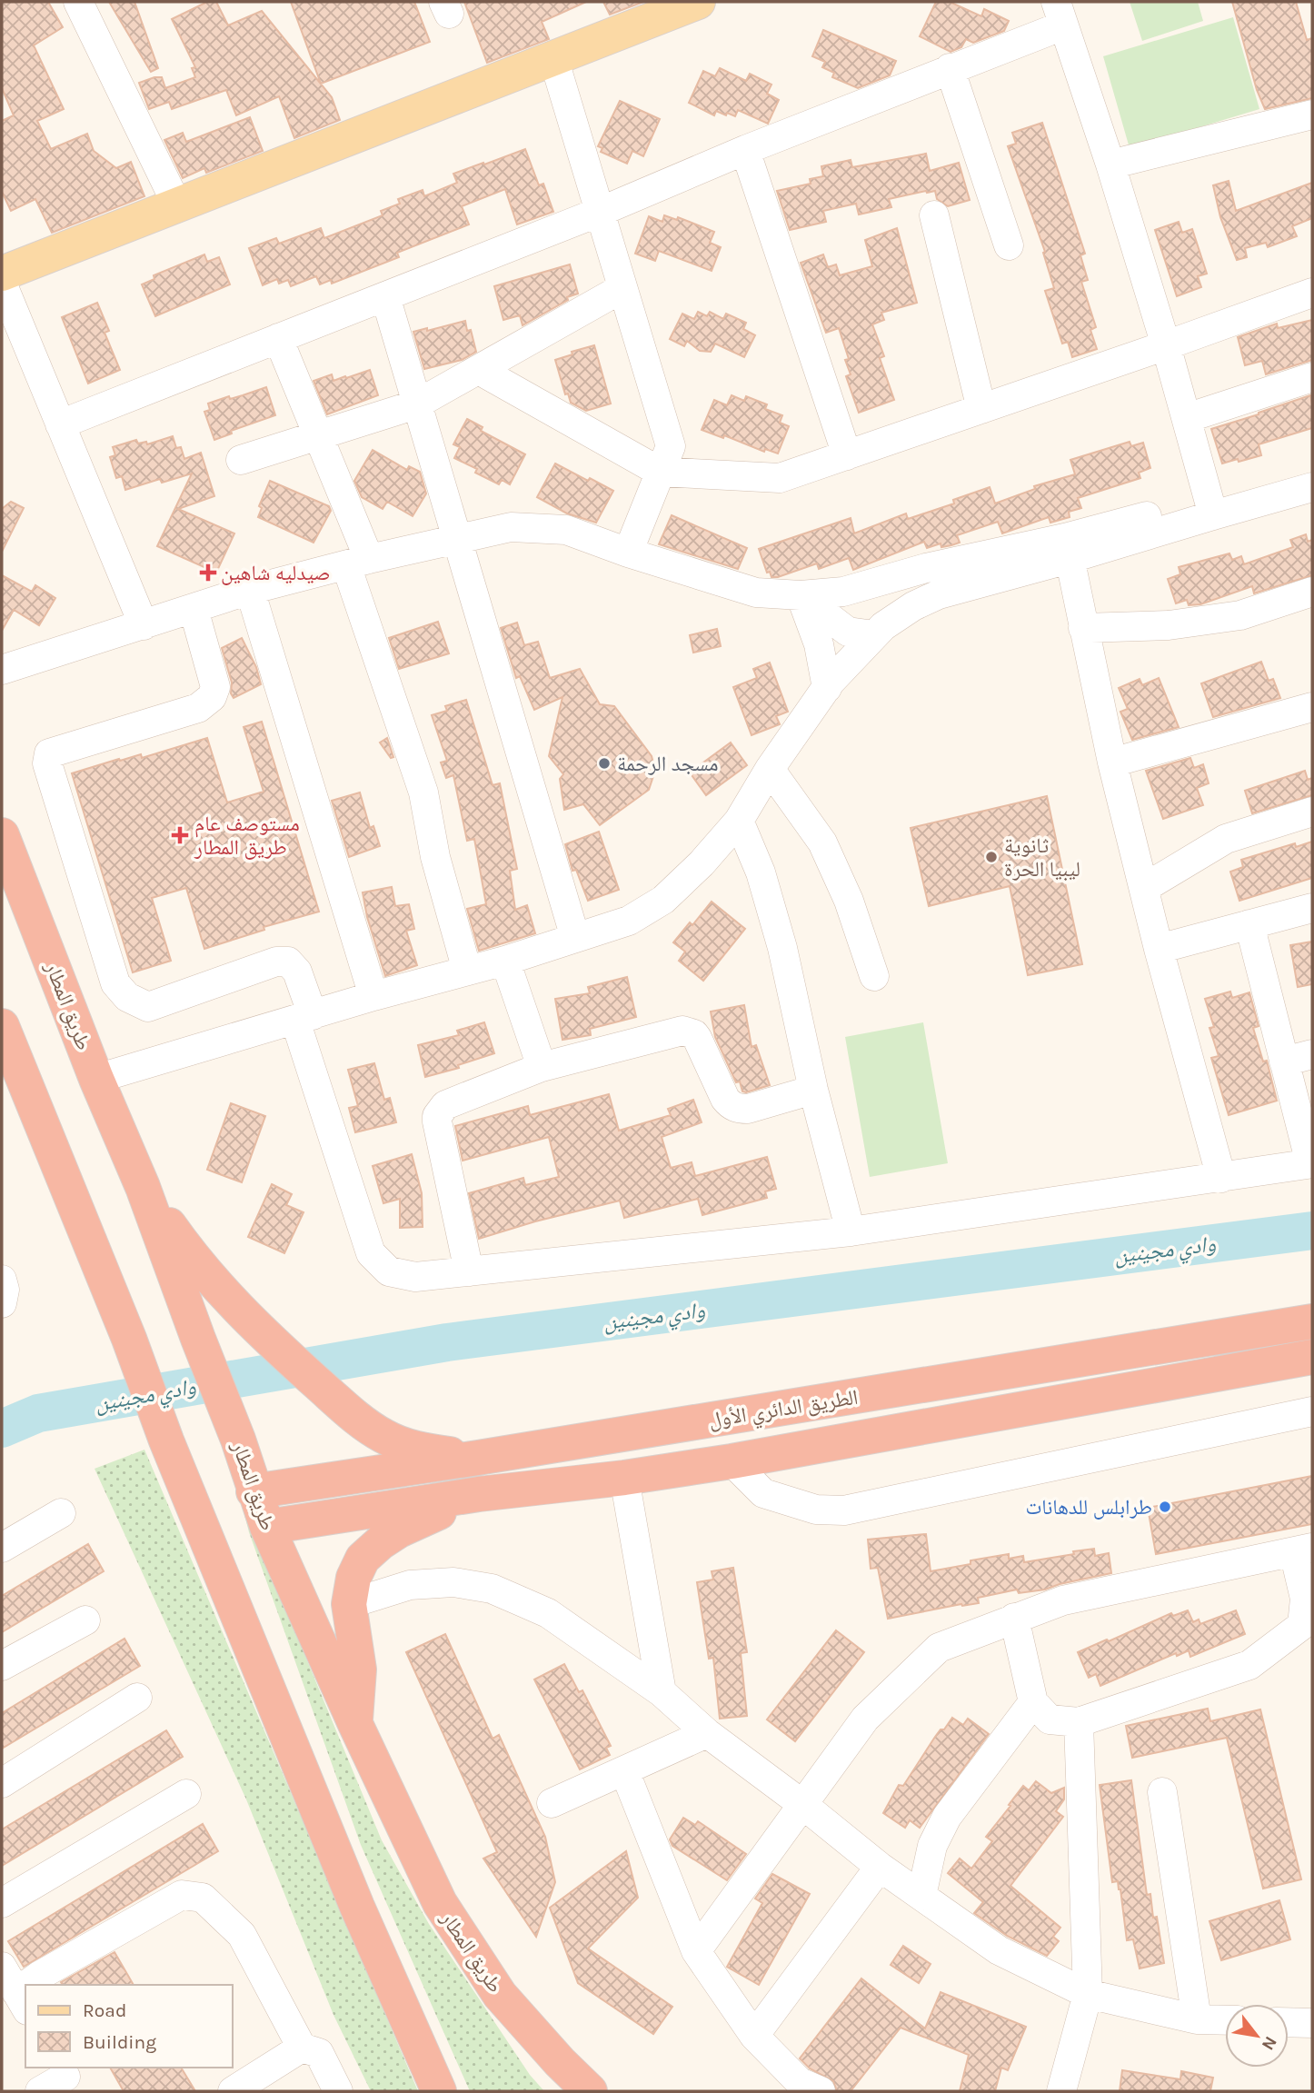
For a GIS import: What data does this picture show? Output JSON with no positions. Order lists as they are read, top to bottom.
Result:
{
  "streets": {
    "highway": ["طريق المطار", "الطريق الدائري الأول"]
  },
  "crossings": [
    ["طريق المطار", "الطريق الدائري الأول"]
  ],
  "water": ["وادي مجينين"],
  "places": {
    "health": ["صيدليه شاهين", "مستوصف عام طريق المطار"],
    "other": ["مسجد الرحمة", "ثانوية ليبيا الحرة", "طرابلس للدهانات"]
  },
  "legend": ["Road", "Building"],
  "north": "bottom right"
}
